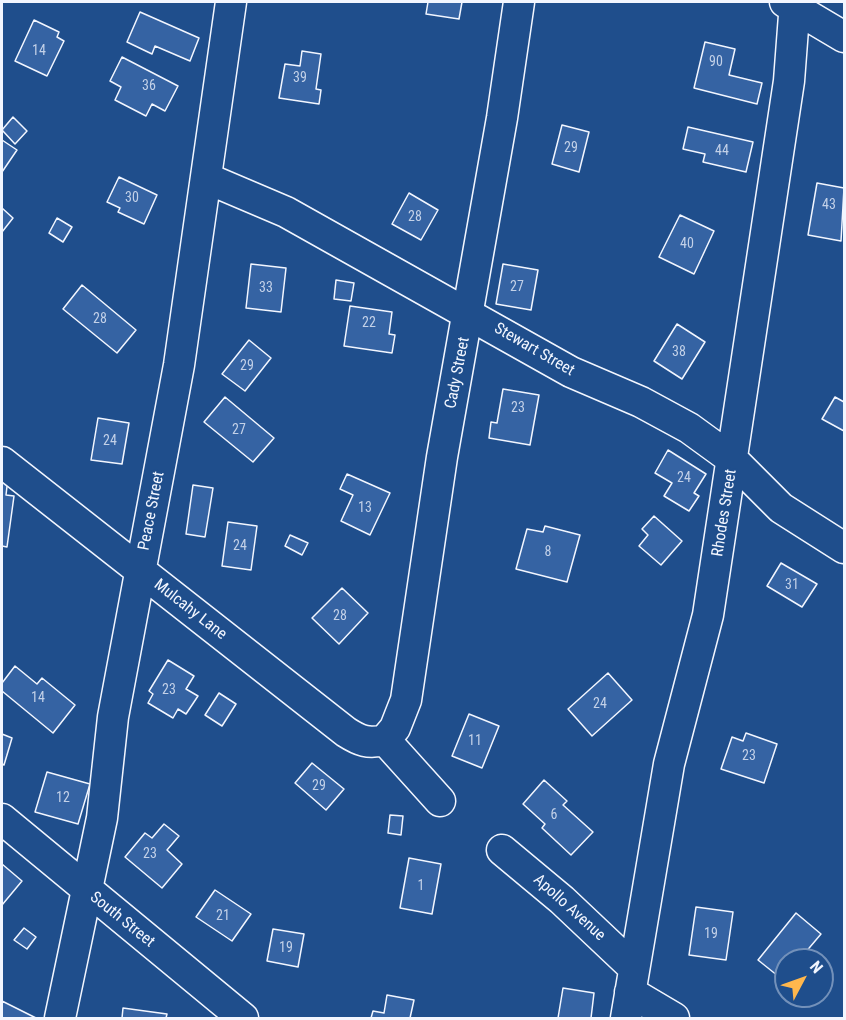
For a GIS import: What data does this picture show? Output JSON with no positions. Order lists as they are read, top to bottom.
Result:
{
  "streets": {
    "street": [
      "Stewart Street",
      "Cady Street",
      "Peace Street",
      "Rhodes Street",
      "Mulcahy Lane",
      "Apollo Avenue",
      "South Street"
    ]
  },
  "crossings": [
    ["Stewart Street", "Cady Street"],
    ["Stewart Street", "Peace Street"],
    ["Stewart Street", "Rhodes Street"],
    ["Cady Street", "Mulcahy Lane"],
    ["Peace Street", "Mulcahy Lane"],
    ["Peace Street", "South Street"],
    ["Rhodes Street", "Apollo Avenue"]
  ],
  "house_numbers": [
    "14",
    "90",
    "39",
    "36",
    "29",
    "44",
    "30",
    "43",
    "28",
    "40",
    "27",
    "33",
    "28",
    "22",
    "38",
    "29",
    "23",
    "27",
    "24",
    "24",
    "13",
    "24",
    "8",
    "31",
    "28",
    "23",
    "14",
    "24",
    "11",
    "23",
    "29",
    "12",
    "6",
    "23",
    "1",
    "21",
    "19",
    "19"
  ],
  "north": "top right"
}
